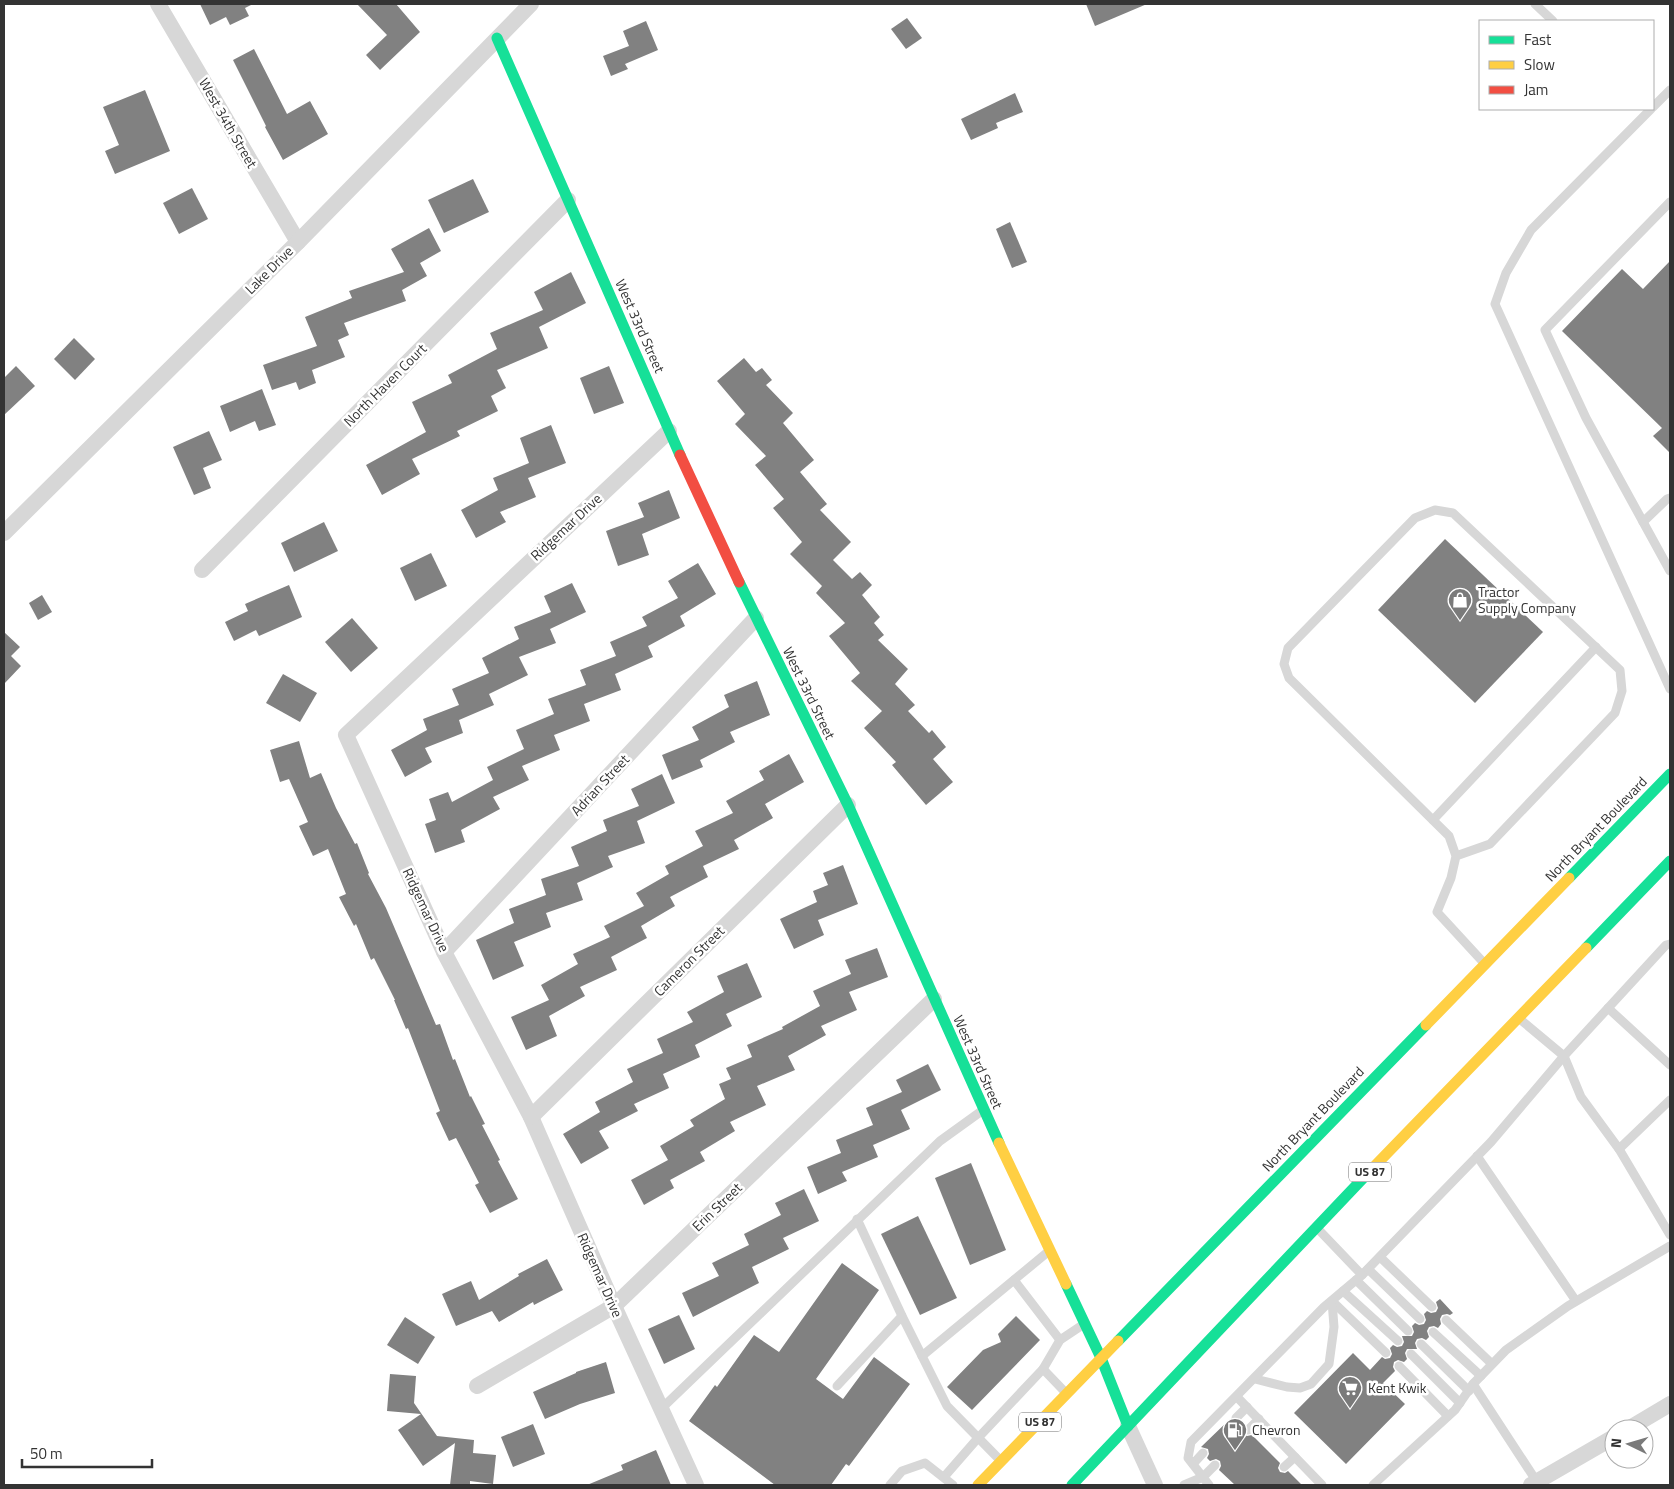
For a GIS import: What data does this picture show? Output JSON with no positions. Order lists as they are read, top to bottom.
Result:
{
  "streets": {
    "main road": ["West 33rd Street", "North Bryant Boulevard", "US 87"],
    "street": [
      "West 34th Street",
      "Lake Drive",
      "North Haven Court",
      "Ridgemar Drive",
      "Adrian Street",
      "Cameron Street",
      "Erin Street"
    ]
  },
  "crossings": [
    ["West 34th Street", "Lake Drive"],
    ["Lake Drive", "West 33rd Street"],
    ["West 33rd Street", "North Haven Court"],
    ["West 33rd Street", "Ridgemar Drive"],
    ["West 33rd Street", "Adrian Street"],
    ["West 33rd Street", "North Bryant Boulevard"],
    ["West 33rd Street", "Cameron Street"],
    ["West 33rd Street", "US 87"],
    ["West 33rd Street", "Erin Street"],
    ["Ridgemar Drive", "Adrian Street"],
    ["Ridgemar Drive", "Cameron Street"],
    ["Ridgemar Drive", "Erin Street"]
  ],
  "places": {
    "shop": ["Tractor Supply Company"],
    "supermarket": ["Kent Kwik"],
    "fuel station": ["Chevron"]
  },
  "legend": ["Fast", "Slow", "Jam"],
  "scale_bar": "50 m",
  "north": "left"
}
